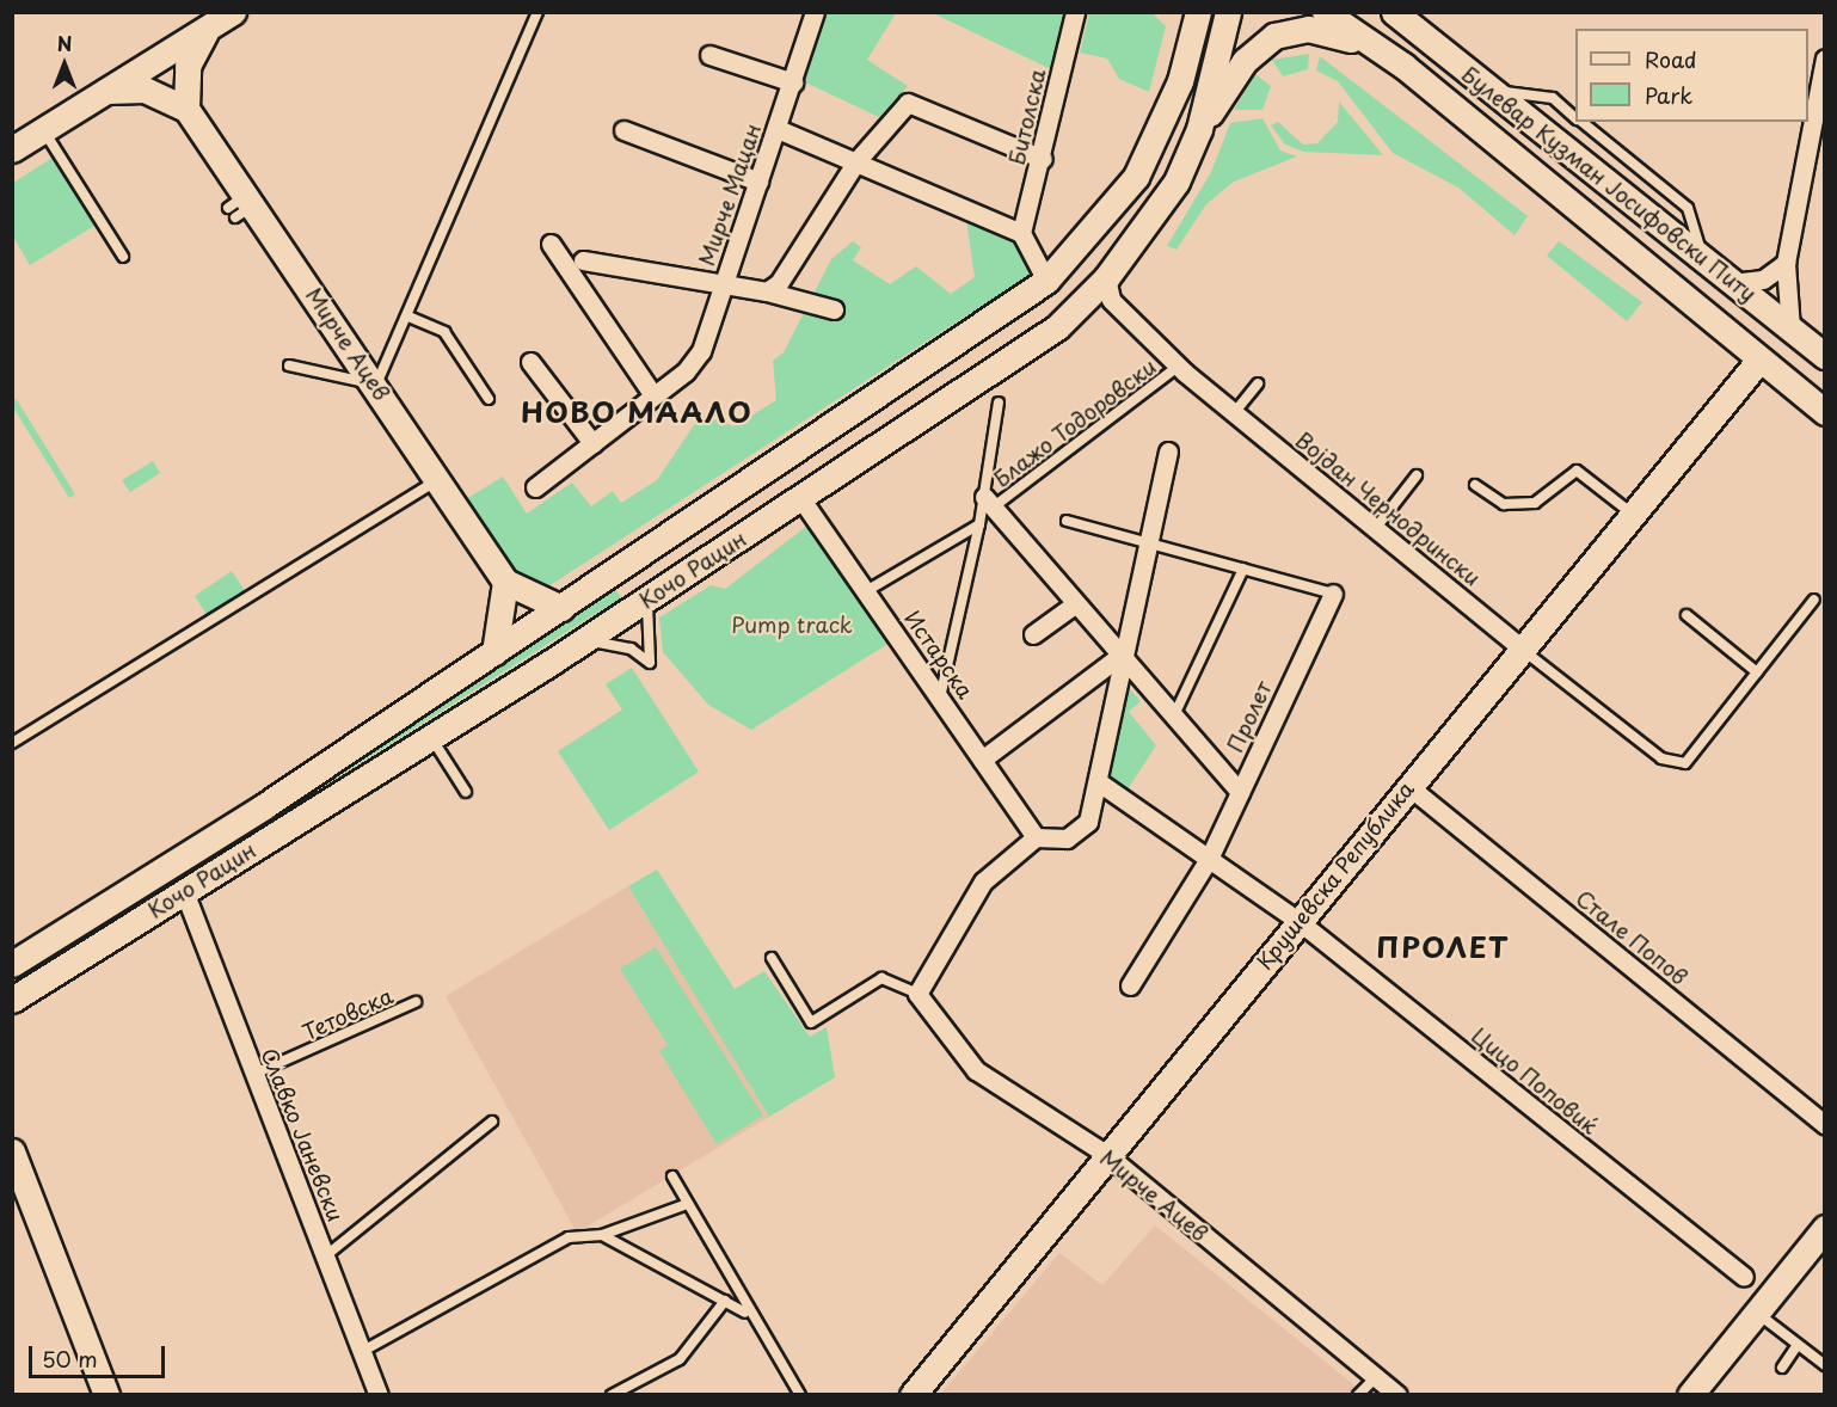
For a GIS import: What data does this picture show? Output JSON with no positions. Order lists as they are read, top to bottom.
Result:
{
  "streets": {
    "street": [
      "Битолска",
      "Булевар Кузман Јосифовски Питу",
      "Мирче Мацан",
      "Мирче Ацев",
      "Војдан Чернодрински",
      "Кочо Рацин",
      "Истарска",
      "Пролет",
      "Крушевска Република",
      "Стале Попов",
      "Цицо Поповиќ",
      "Славко Јаневски"
    ],
    "lane": ["Блажо Тодоровски", "Тетовска"]
  },
  "crossings": [
    ["Булевар Кузман Јосифовски Питу", "Кочо Рацин"],
    ["Булевар Кузман Јосифовски Питу", "Крушевска Република"],
    ["Мирче Ацев", "Крушевска Република"],
    ["Блажо Тодоровски", "Војдан Чернодрински"],
    ["Војдан Чернодрински", "Кочо Рацин"],
    ["Војдан Чернодрински", "Крушевска Република"],
    ["Кочо Рацин", "Истарска"],
    ["Кочо Рацин", "Славко Јаневски"],
    ["Крушевска Република", "Стале Попов"],
    ["Крушевска Република", "Цицо Поповиќ"],
    ["Тетовска", "Славко Јаневски"]
  ],
  "districts": ["НОВО МААЛО", "ПРОЛЕТ"],
  "parks": ["Pump track"],
  "legend": ["Road", "Park"],
  "scale_bar": "50 m",
  "north": "top"
}
